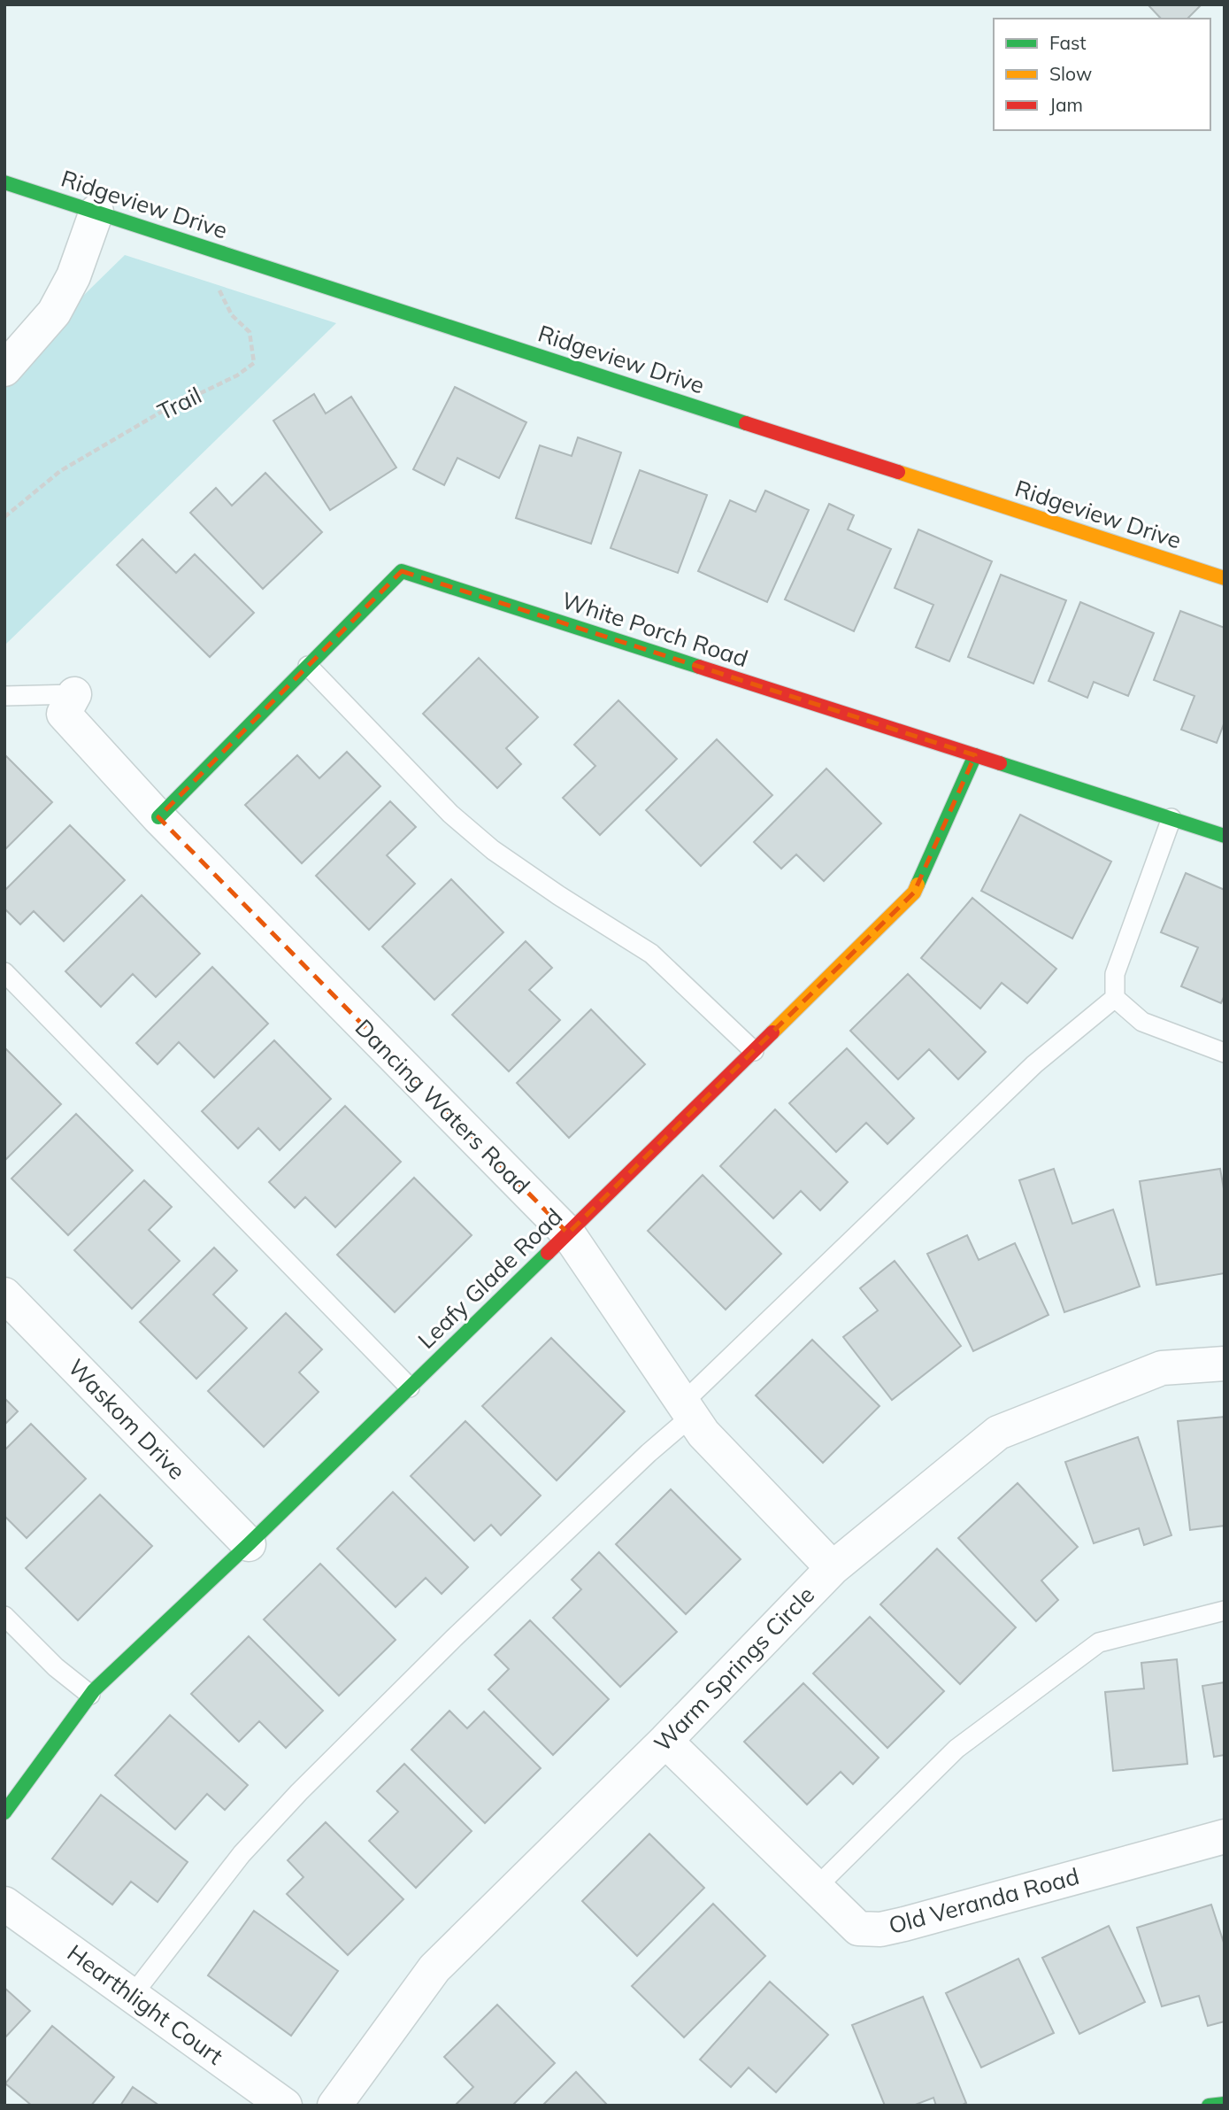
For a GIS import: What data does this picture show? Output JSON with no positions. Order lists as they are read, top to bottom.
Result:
{
  "streets": {
    "street": [
      "Ridgeview Drive",
      "White Porch Road",
      "Dancing Waters Road",
      "Leafy Glade Road",
      "Waskom Drive",
      "Warm Springs Circle",
      "Old Veranda Road",
      "Hearthlight Court"
    ],
    "path": ["Trail"]
  },
  "crossings": [
    ["Ridgeview Drive", "Trail"],
    ["White Porch Road", "Dancing Waters Road"],
    ["White Porch Road", "Leafy Glade Road"],
    ["Dancing Waters Road", "Leafy Glade Road"],
    ["Dancing Waters Road", "Warm Springs Circle"],
    ["Leafy Glade Road", "Waskom Drive"],
    ["Warm Springs Circle", "Old Veranda Road"]
  ],
  "legend": ["Fast", "Slow", "Jam"]
}
